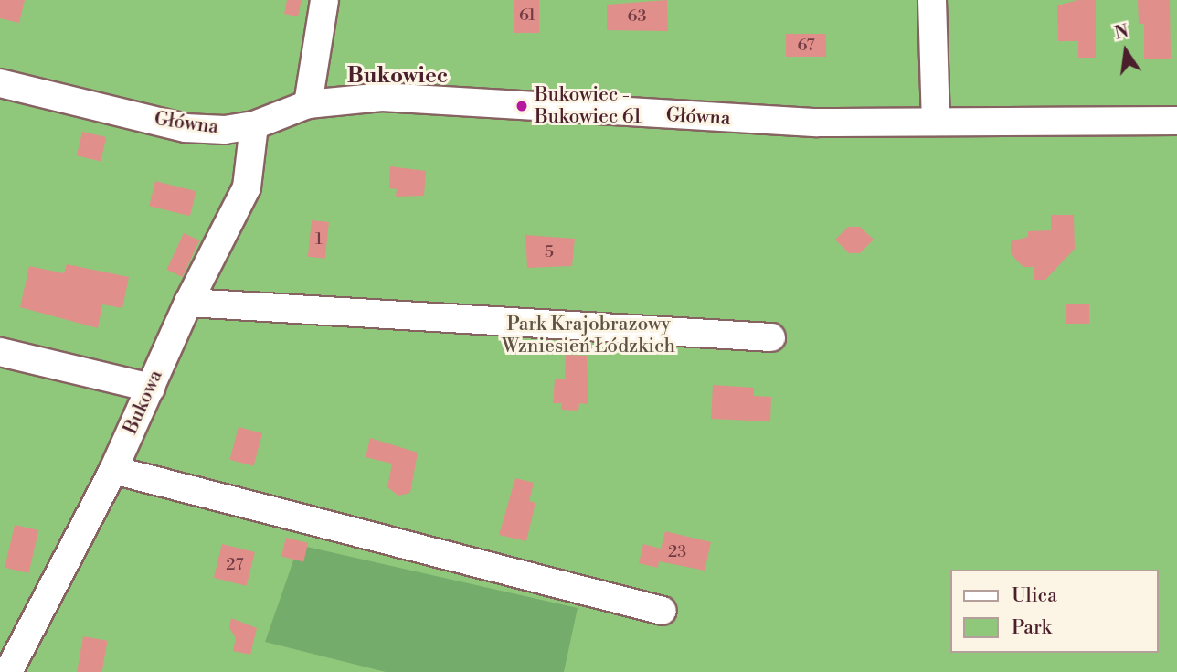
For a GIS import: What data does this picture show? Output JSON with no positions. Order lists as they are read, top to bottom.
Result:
{
  "streets": {
    "street": ["Główna", "Bukowa"]
  },
  "crossings": [
    ["Główna", "Bukowa"]
  ],
  "districts": ["Bukowiec"],
  "parks": ["Park Krajobrazowy Wzniesień Łódzkich"],
  "places": ["Bukowiec - Bukowiec 61"],
  "house_numbers": [
    "61",
    "63",
    "67",
    "1",
    "5",
    "23",
    "27"
  ],
  "legend": ["Ulica", "Park"],
  "north": "top"
}
